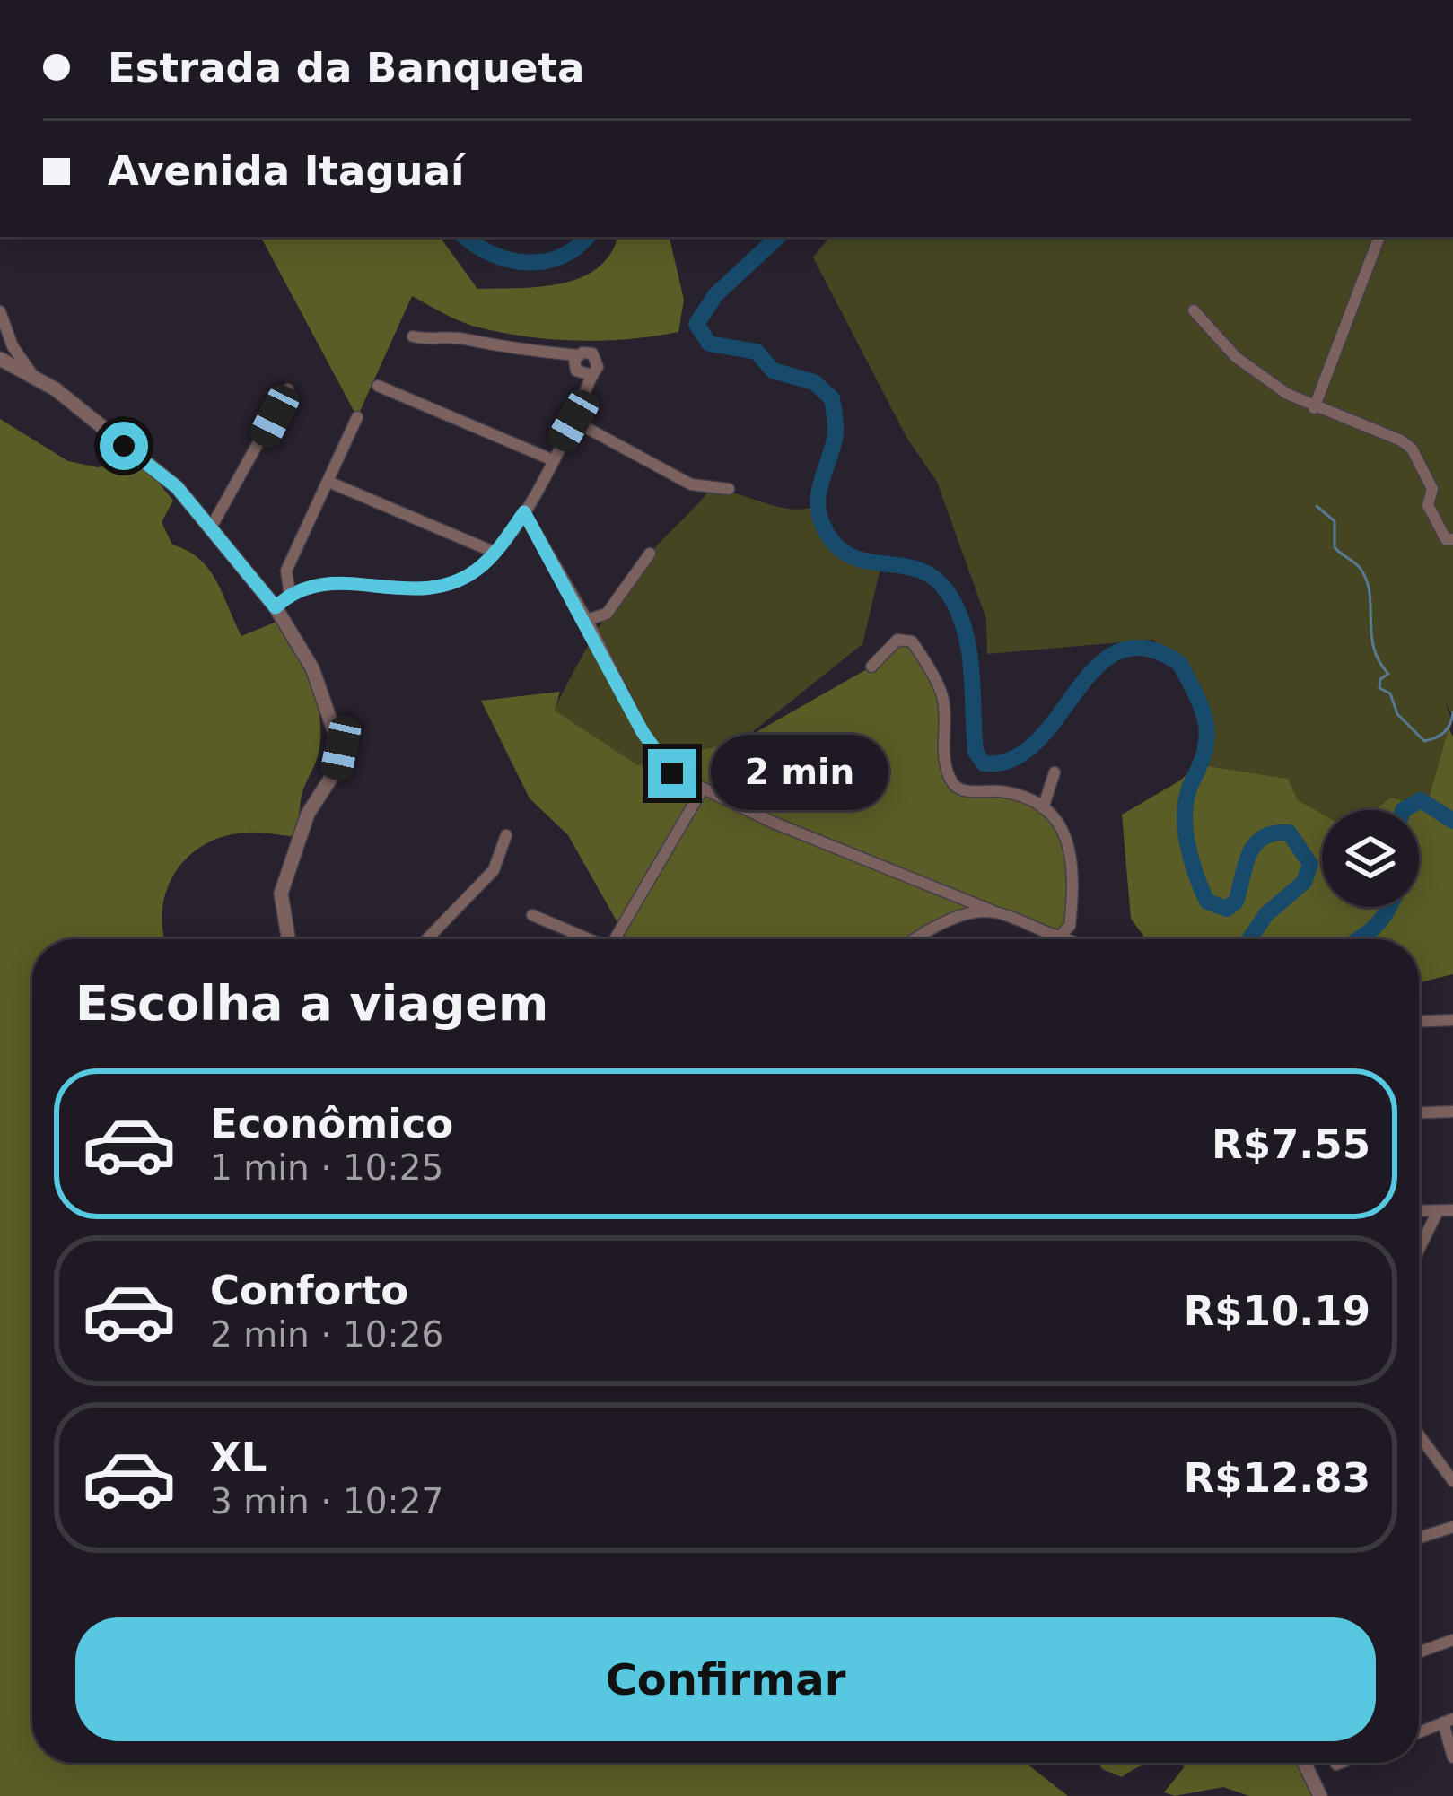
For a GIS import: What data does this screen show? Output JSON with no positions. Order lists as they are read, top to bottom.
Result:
{
  "page": {
    "banner": ["Estrada da Banqueta", "Avenida Itaguaí"],
    "bubble": "2 min",
    "heading": "Escolha a viagem",
    "list": [
      {
        "name": "Econômico",
        "note": "1 min · 10:25",
        "value": "R$7.55"
      },
      {
        "name": "Conforto",
        "note": "2 min · 10:26",
        "value": "R$10.19"
      },
      {
        "name": "XL",
        "note": "3 min · 10:27",
        "value": "R$12.83"
      }
    ],
    "buttons": "Confirmar"
  }
}
